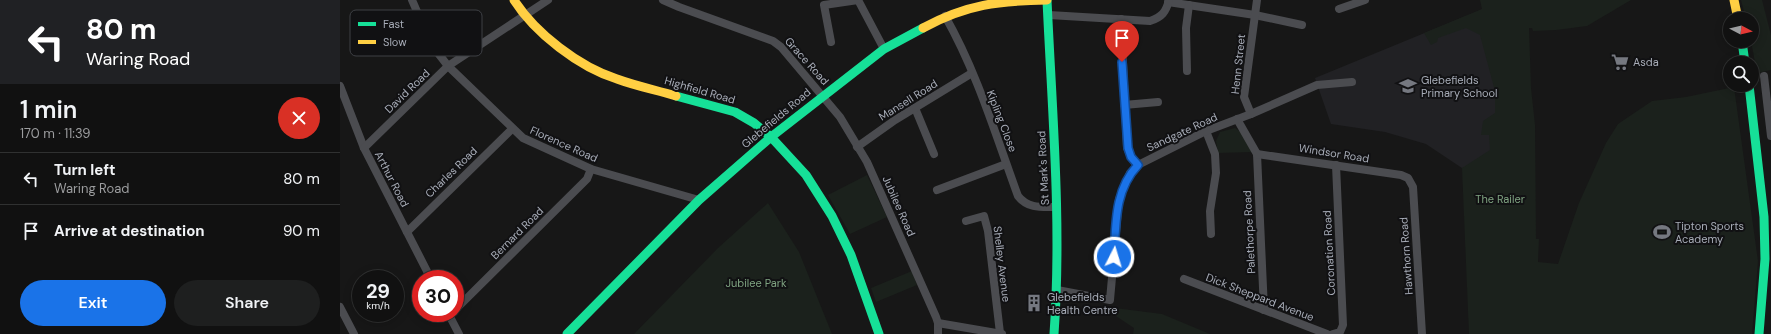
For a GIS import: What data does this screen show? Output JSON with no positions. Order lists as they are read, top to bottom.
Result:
{
  "streets": {
    "street": [
      "Grace Road",
      "Henn Street",
      "Highfield Road",
      "David Road",
      "Mansell Road",
      "Glebefields Road",
      "Kipling Close",
      "Sandgate Road",
      "Florence Road",
      "Windsor Road",
      "St Mark's Road",
      "Charles Road",
      "Arthur Road",
      "Jubilee Road",
      "Palethorpe Road",
      "Bernard Road",
      "Coronation Road",
      "Hawthorn Road",
      "Shelley Avenue",
      "Dick Sheppard Avenue"
    ]
  },
  "crossings": [
    ["Grace Road", "Glebefields Road"],
    ["Grace Road", "Jubilee Road"],
    ["Henn Street", "Sandgate Road"],
    ["Highfield Road", "David Road"],
    ["Highfield Road", "Glebefields Road"],
    ["David Road", "Florence Road"],
    ["David Road", "Arthur Road"],
    ["Mansell Road", "Kipling Close"],
    ["Mansell Road", "Jubilee Road"],
    ["Glebefields Road", "Kipling Close"],
    ["Glebefields Road", "Florence Road"],
    ["Glebefields Road", "St Mark's Road"],
    ["Glebefields Road", "Jubilee Road"],
    ["Kipling Close", "St Mark's Road"],
    ["Sandgate Road", "St Mark's Road"],
    ["Florence Road", "Charles Road"],
    ["Florence Road", "Bernard Road"],
    ["Windsor Road", "Palethorpe Road"],
    ["Windsor Road", "Coronation Road"],
    ["Windsor Road", "Hawthorn Road"],
    ["Charles Road", "Arthur Road"],
    ["Palethorpe Road", "Dick Sheppard Avenue"]
  ],
  "parks": ["The Railer", "Jubilee Park"],
  "places": {
    "supermarket": ["Asda"],
    "school or university": ["Glebefields Primary School"],
    "sports": ["Tipton Sports Academy"],
    "building": ["Glebefields Health Centre"]
  },
  "legend": ["Fast", "Slow"],
  "north": "right",
  "page": {
    "turn": ["80 m", "Waring Road"],
    "heading": ["1 min", "170 m · 11:39"],
    "list": [
      {
        "name": "Turn left",
        "note": "Waring Road",
        "value": "80 m"
      },
      {
        "name": "Arrive at destination",
        "value": "90 m"
      }
    ],
    "speed": "29 km/h",
    "limit": "30",
    "buttons": ["Exit", "Share"]
  }
}
